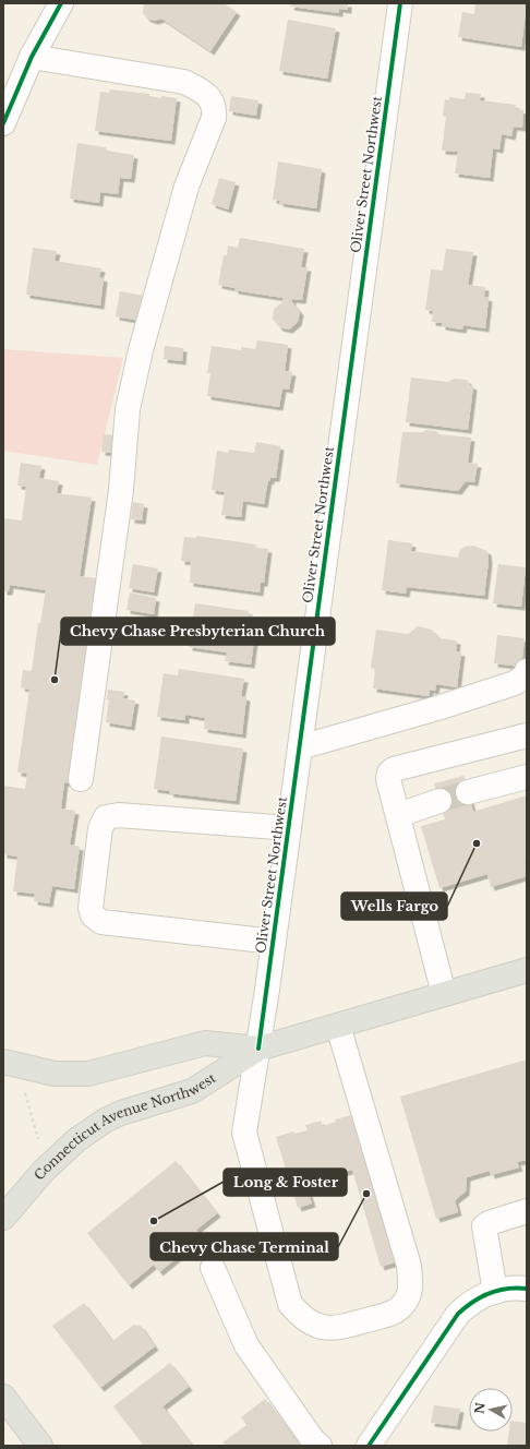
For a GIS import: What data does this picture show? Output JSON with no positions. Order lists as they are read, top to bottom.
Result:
{
  "streets": {
    "main road": ["Connecticut Avenue Northwest"],
    "street": ["Oliver Street Northwest"]
  },
  "crossings": [
    ["Oliver Street Northwest", "Connecticut Avenue Northwest"]
  ],
  "places": [
    "Chevy Chase Presbyterian Church",
    "Wells Fargo",
    "Chevy Chase Terminal",
    "Long & Foster"
  ],
  "north": "left"
}
